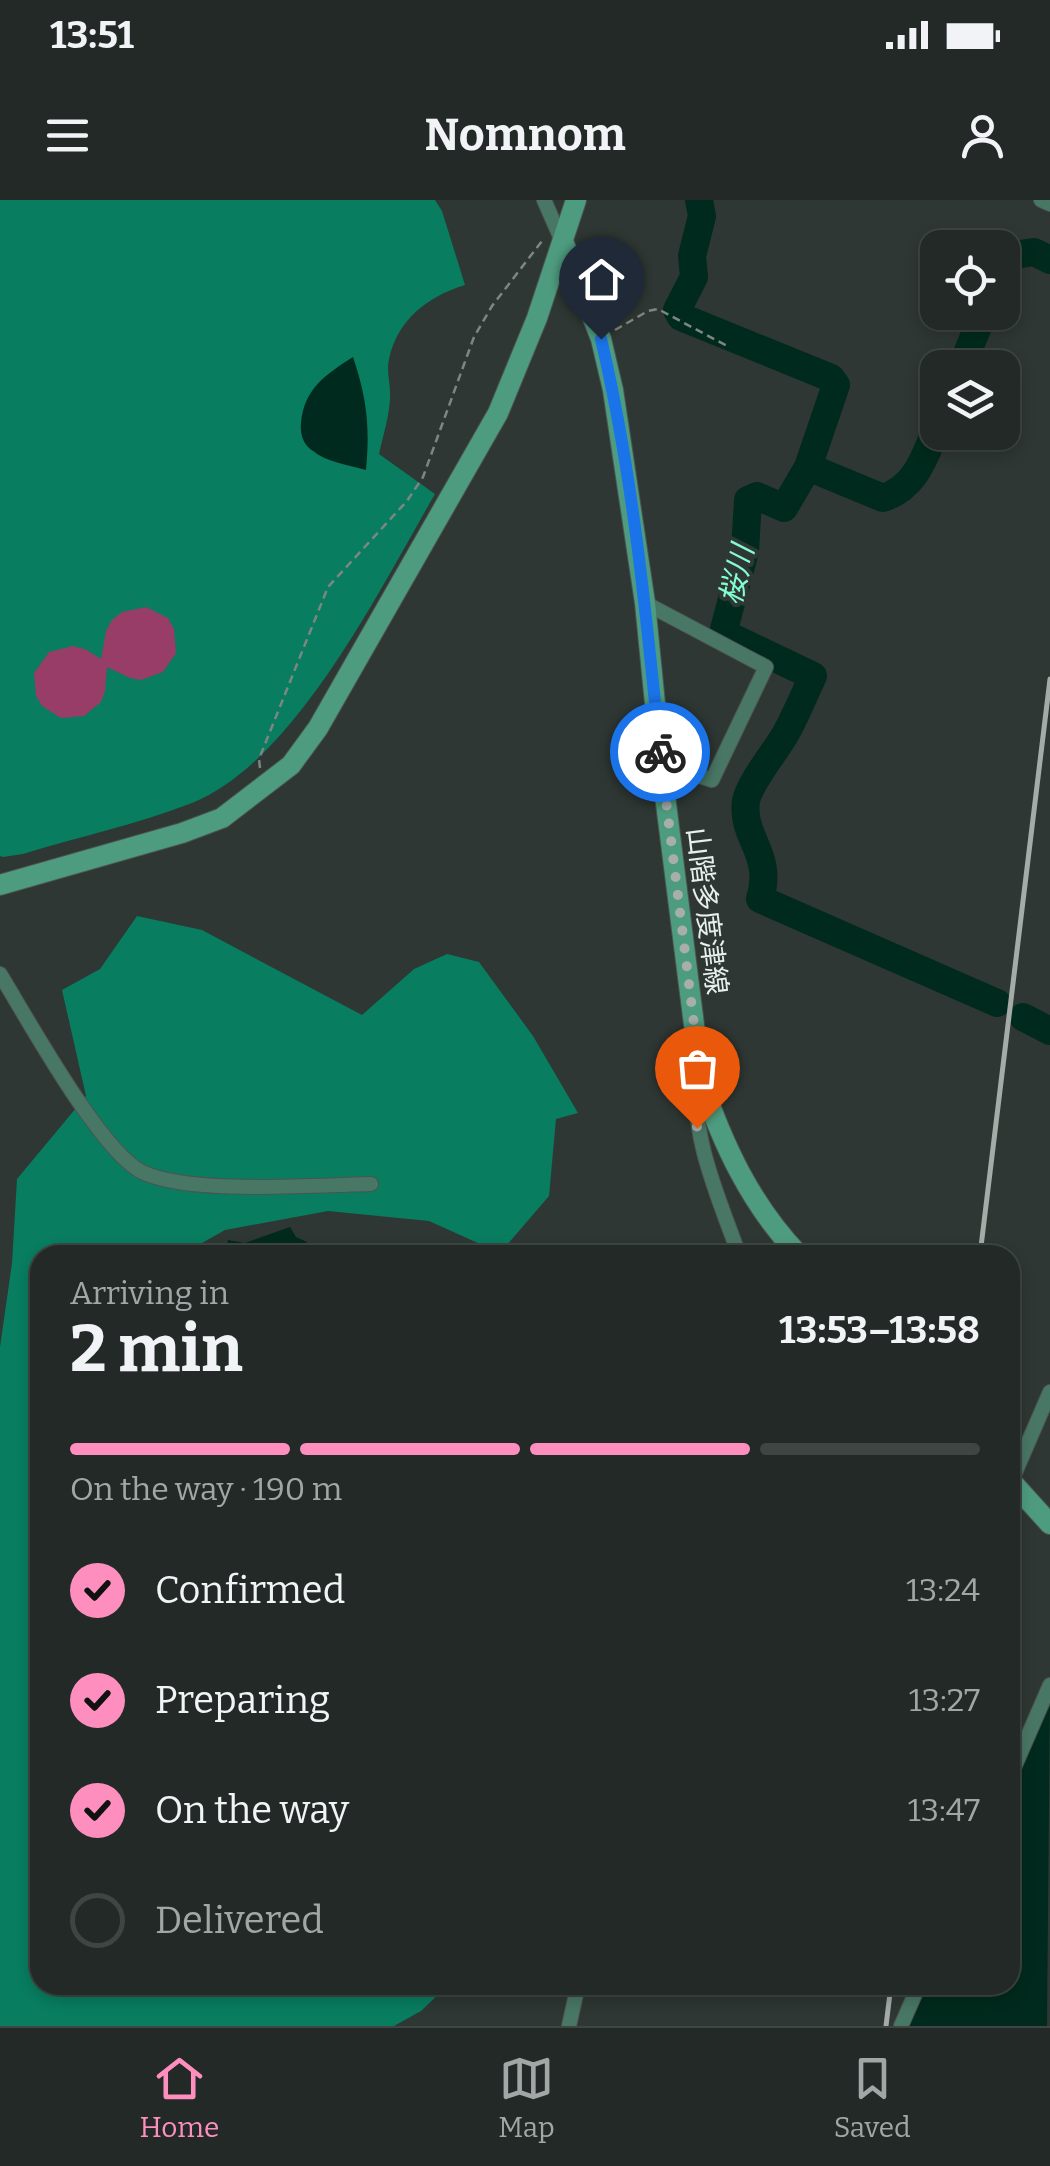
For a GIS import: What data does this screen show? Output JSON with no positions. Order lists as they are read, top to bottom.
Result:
{
  "streets": {
    "main road": ["山階多度津線"]
  },
  "water": ["桜川"],
  "page": {
    "status": "13:51",
    "header": "Nomnom",
    "heading": ["2 min", "Arriving in", "13:53–13:58"],
    "bar": "On the way · 190 m",
    "list": [
      ["Confirmed", "13:24"],
      ["Preparing", "13:27"],
      ["On the way", "13:47"],
      "Delivered"
    ],
    "tabs": ["Home", "Map", "Saved"]
  }
}
